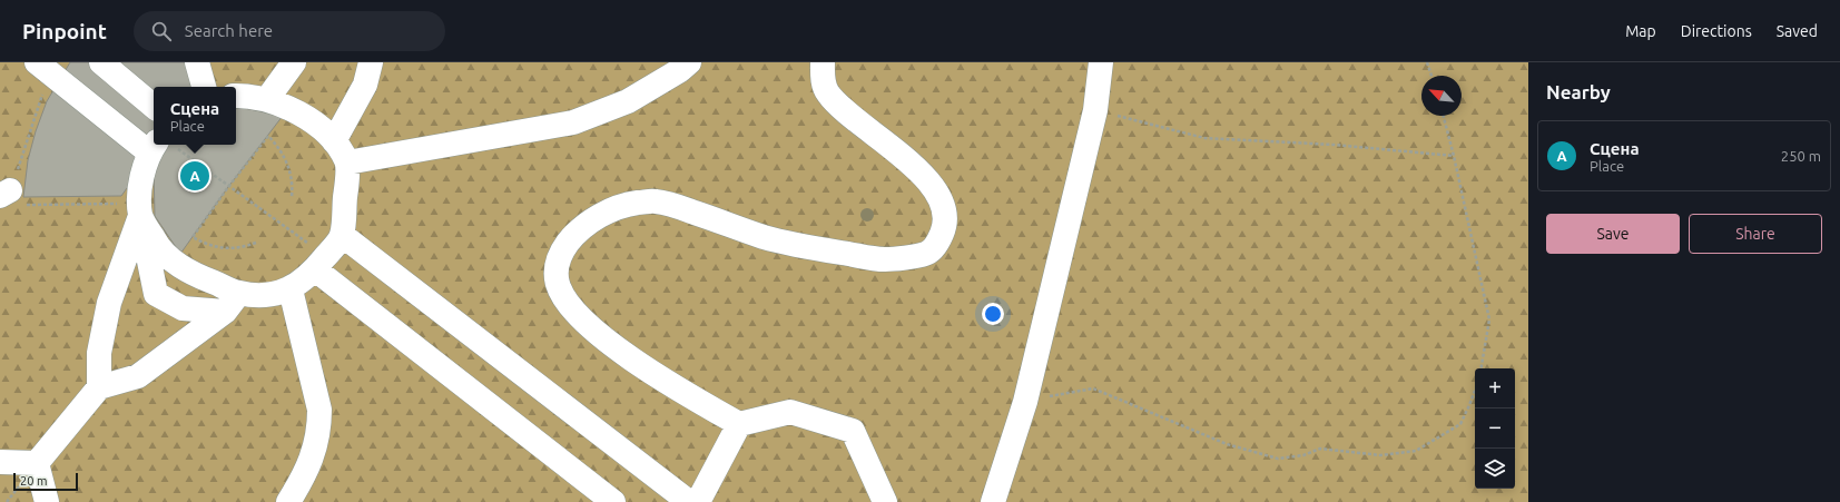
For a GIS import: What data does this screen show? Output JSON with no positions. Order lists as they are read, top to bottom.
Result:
{
  "scale_bar": "20 m",
  "north": "top left",
  "page": {
    "header": "Pinpoint",
    "search": "Search here",
    "nav": ["Map", "Directions", "Saved"],
    "heading": "Nearby",
    "popup": ["Сцена", "Place"],
    "list": [
      {
        "mark": "A",
        "name": "Сцена",
        "note": "Place",
        "value": "250 m"
      }
    ],
    "pins": "A",
    "buttons": ["Save", "Share"],
    "map_buttons": ["+", "−"],
    "scale": "20 m"
  }
}
